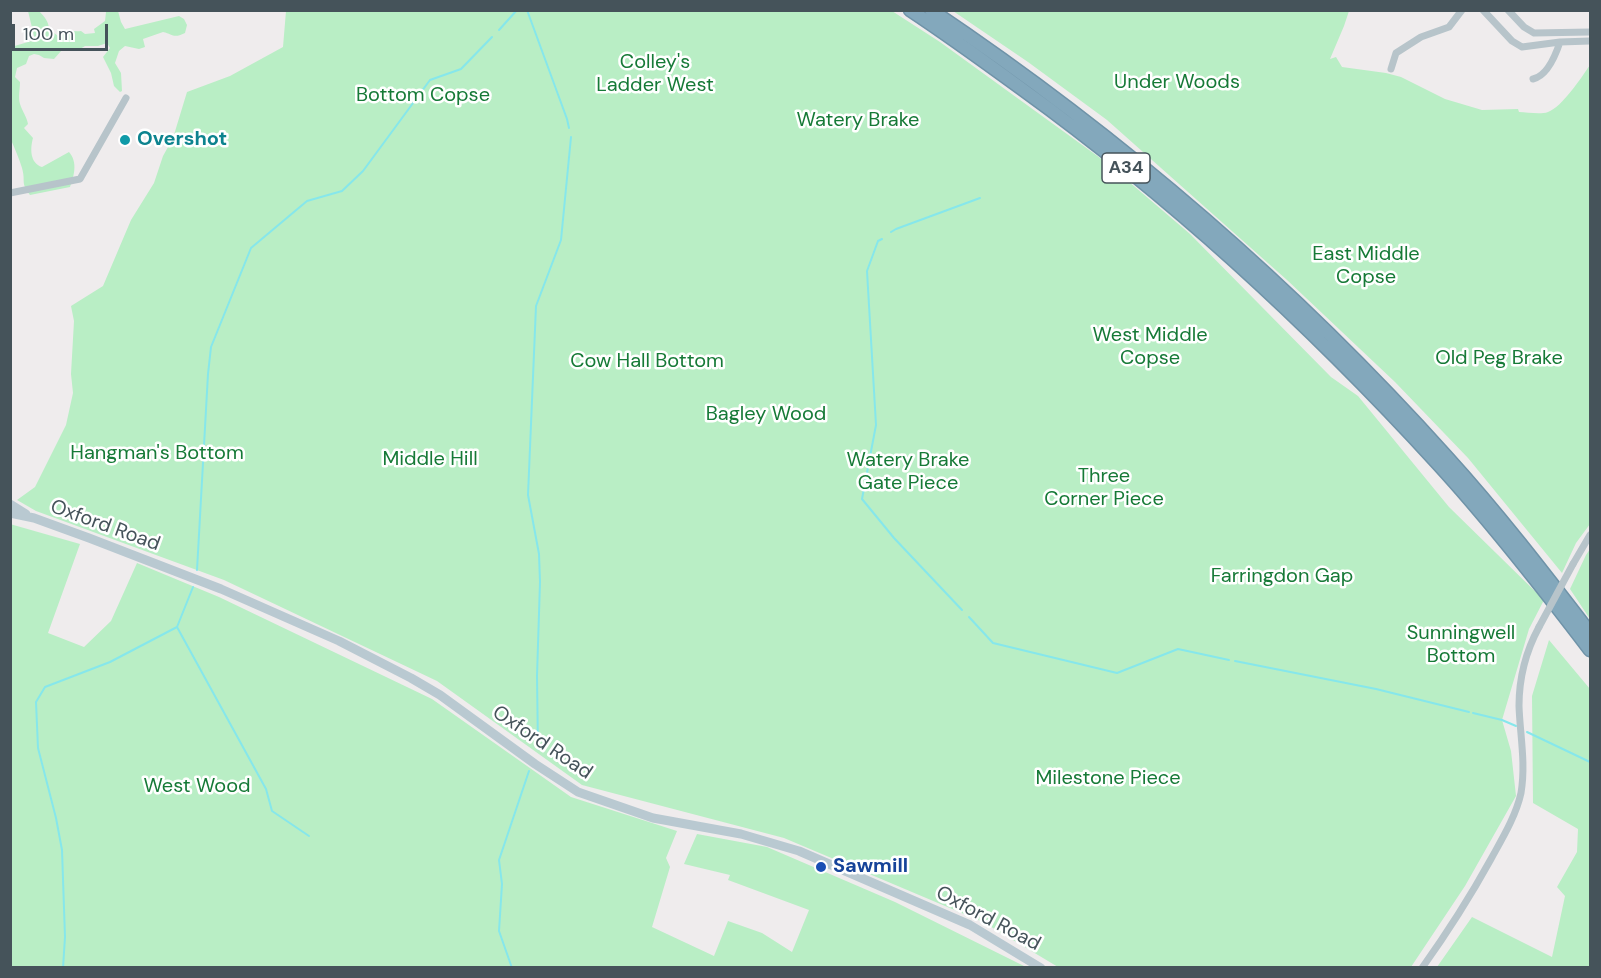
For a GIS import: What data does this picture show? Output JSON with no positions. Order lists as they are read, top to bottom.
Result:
{
  "streets": {
    "highway": ["A34"],
    "street": ["Oxford Road"]
  },
  "parks": [
    "Colley's Ladder West",
    "Under Woods",
    "Bottom Copse",
    "Watery Brake",
    "East Middle Copse",
    "West Middle Copse",
    "Old Peg Brake",
    "Cow Hall Bottom",
    "Bagley Wood",
    "Hangman's Bottom",
    "Middle Hill",
    "Watery Brake Gate Piece",
    "Three Corner Piece",
    "Farringdon Gap",
    "Sunningwell Bottom",
    "Milestone Piece",
    "West Wood"
  ],
  "places": ["Overshot", "Sawmill"],
  "scale_bar": "100 m"
}
